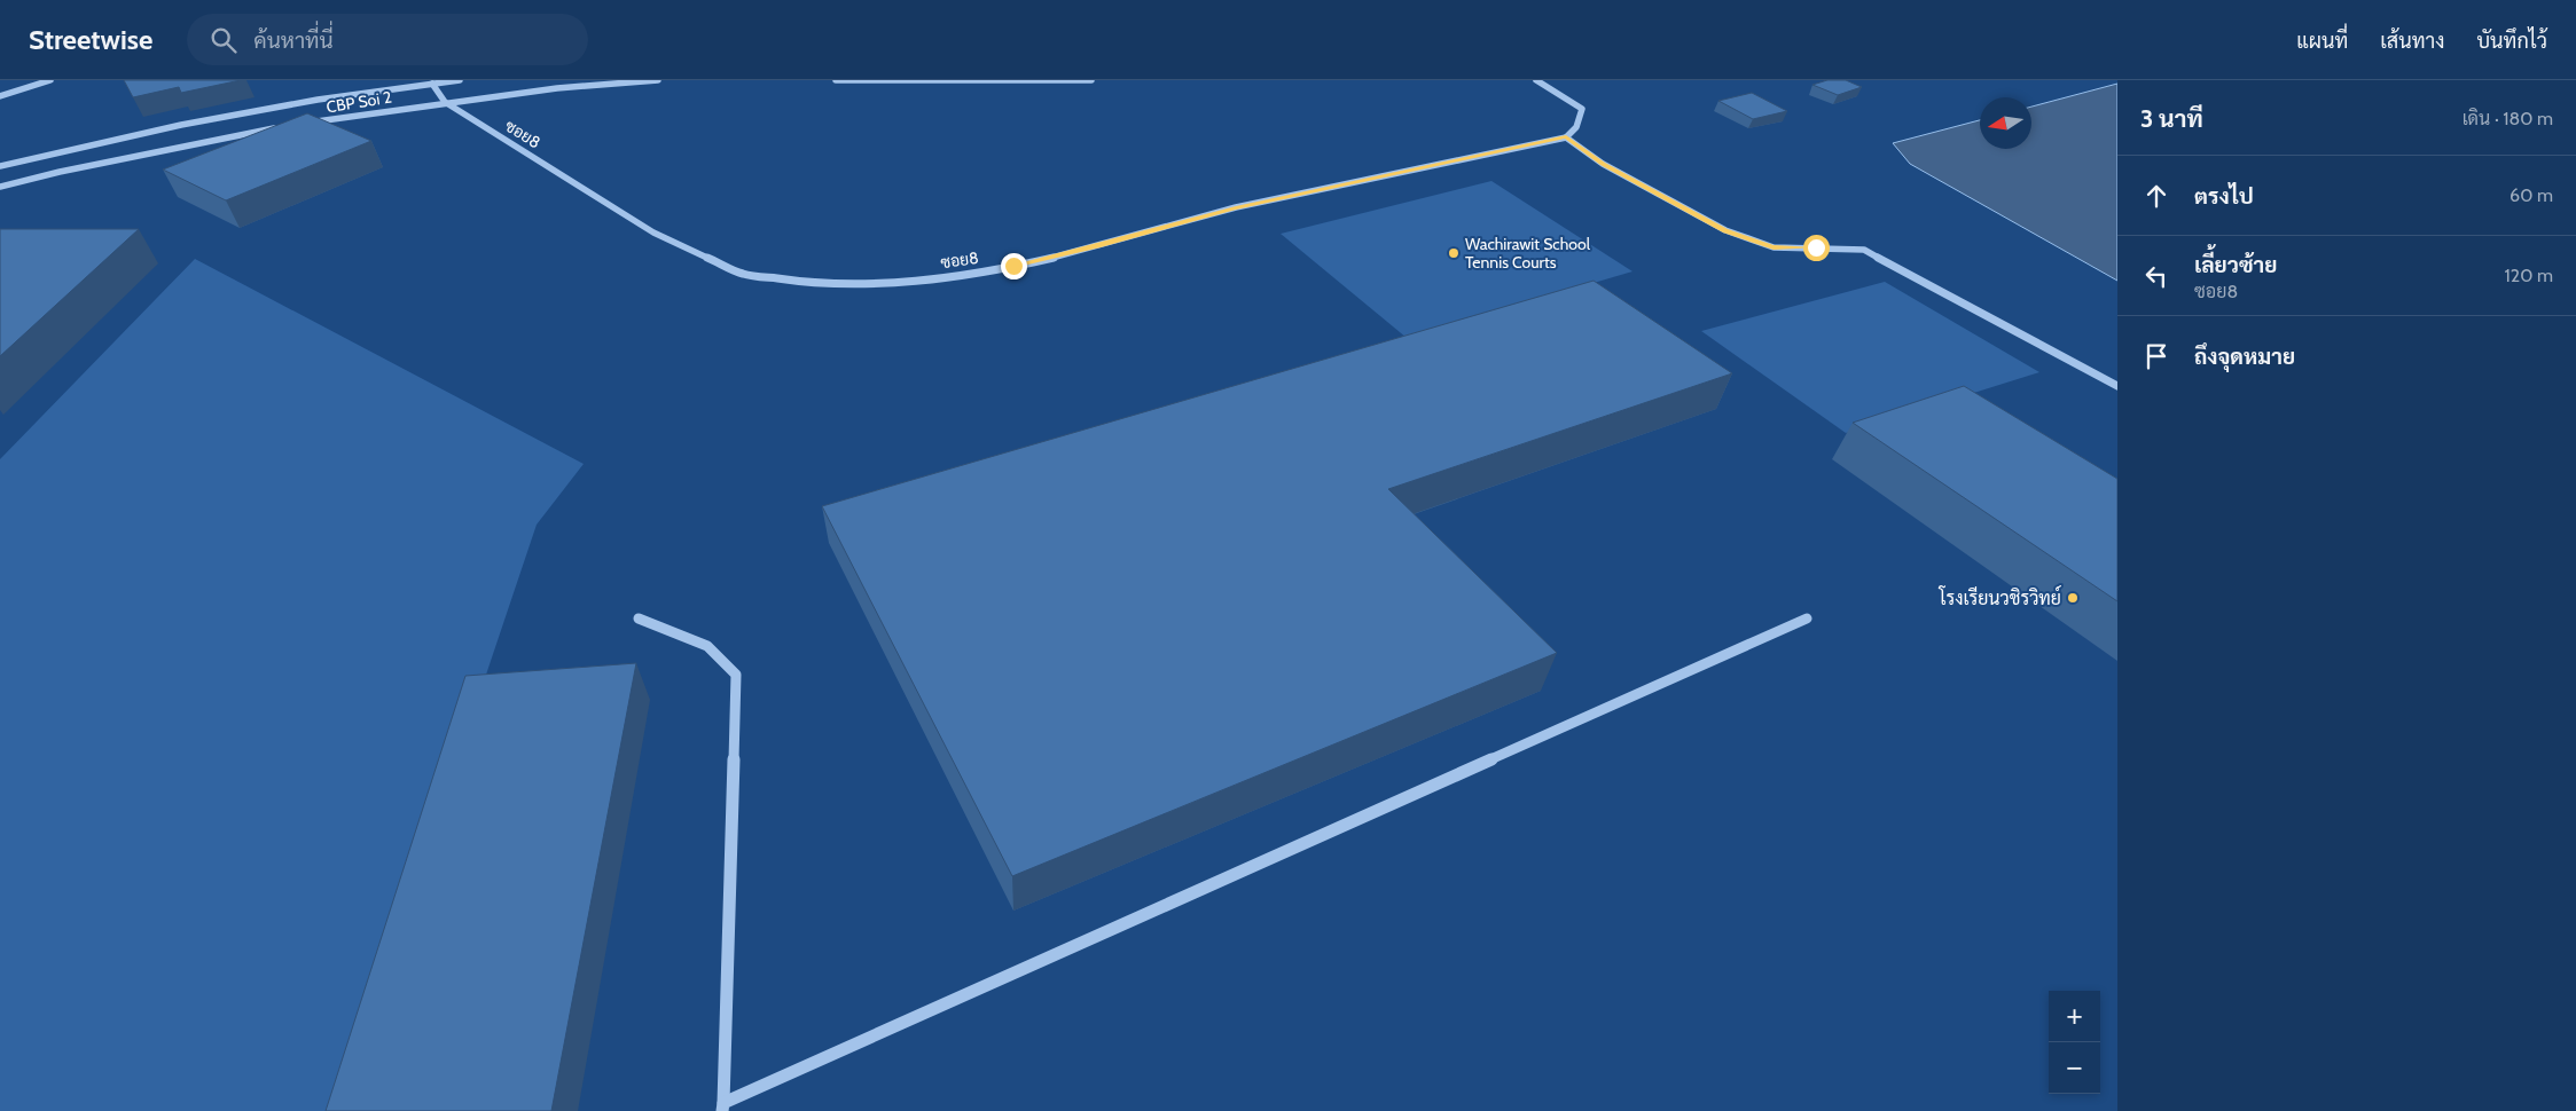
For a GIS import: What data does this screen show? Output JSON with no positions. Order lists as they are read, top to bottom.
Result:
{
  "streets": {
    "street": ["CBP Soi 2", "ซอย8"]
  },
  "crossings": [
    ["CBP Soi 2", "ซอย8"]
  ],
  "places": ["Wachirawit School Tennis Courts", "โรงเรียนวชิรวิทย์"],
  "north": "left",
  "page": {
    "header": "Streetwise",
    "search": "ค้นหาที่นี่",
    "nav": ["แผนที่", "เส้นทาง", "บันทึกไว้"],
    "heading": ["3 นาที", "เดิน · 180 m"],
    "list": [
      ["ตรงไป", "60 m"],
      ["เลี้ยวซ้าย", "ซอย8", "120 m"],
      "ถึงจุดหมาย"
    ],
    "map_buttons": ["+", "−"]
  }
}
